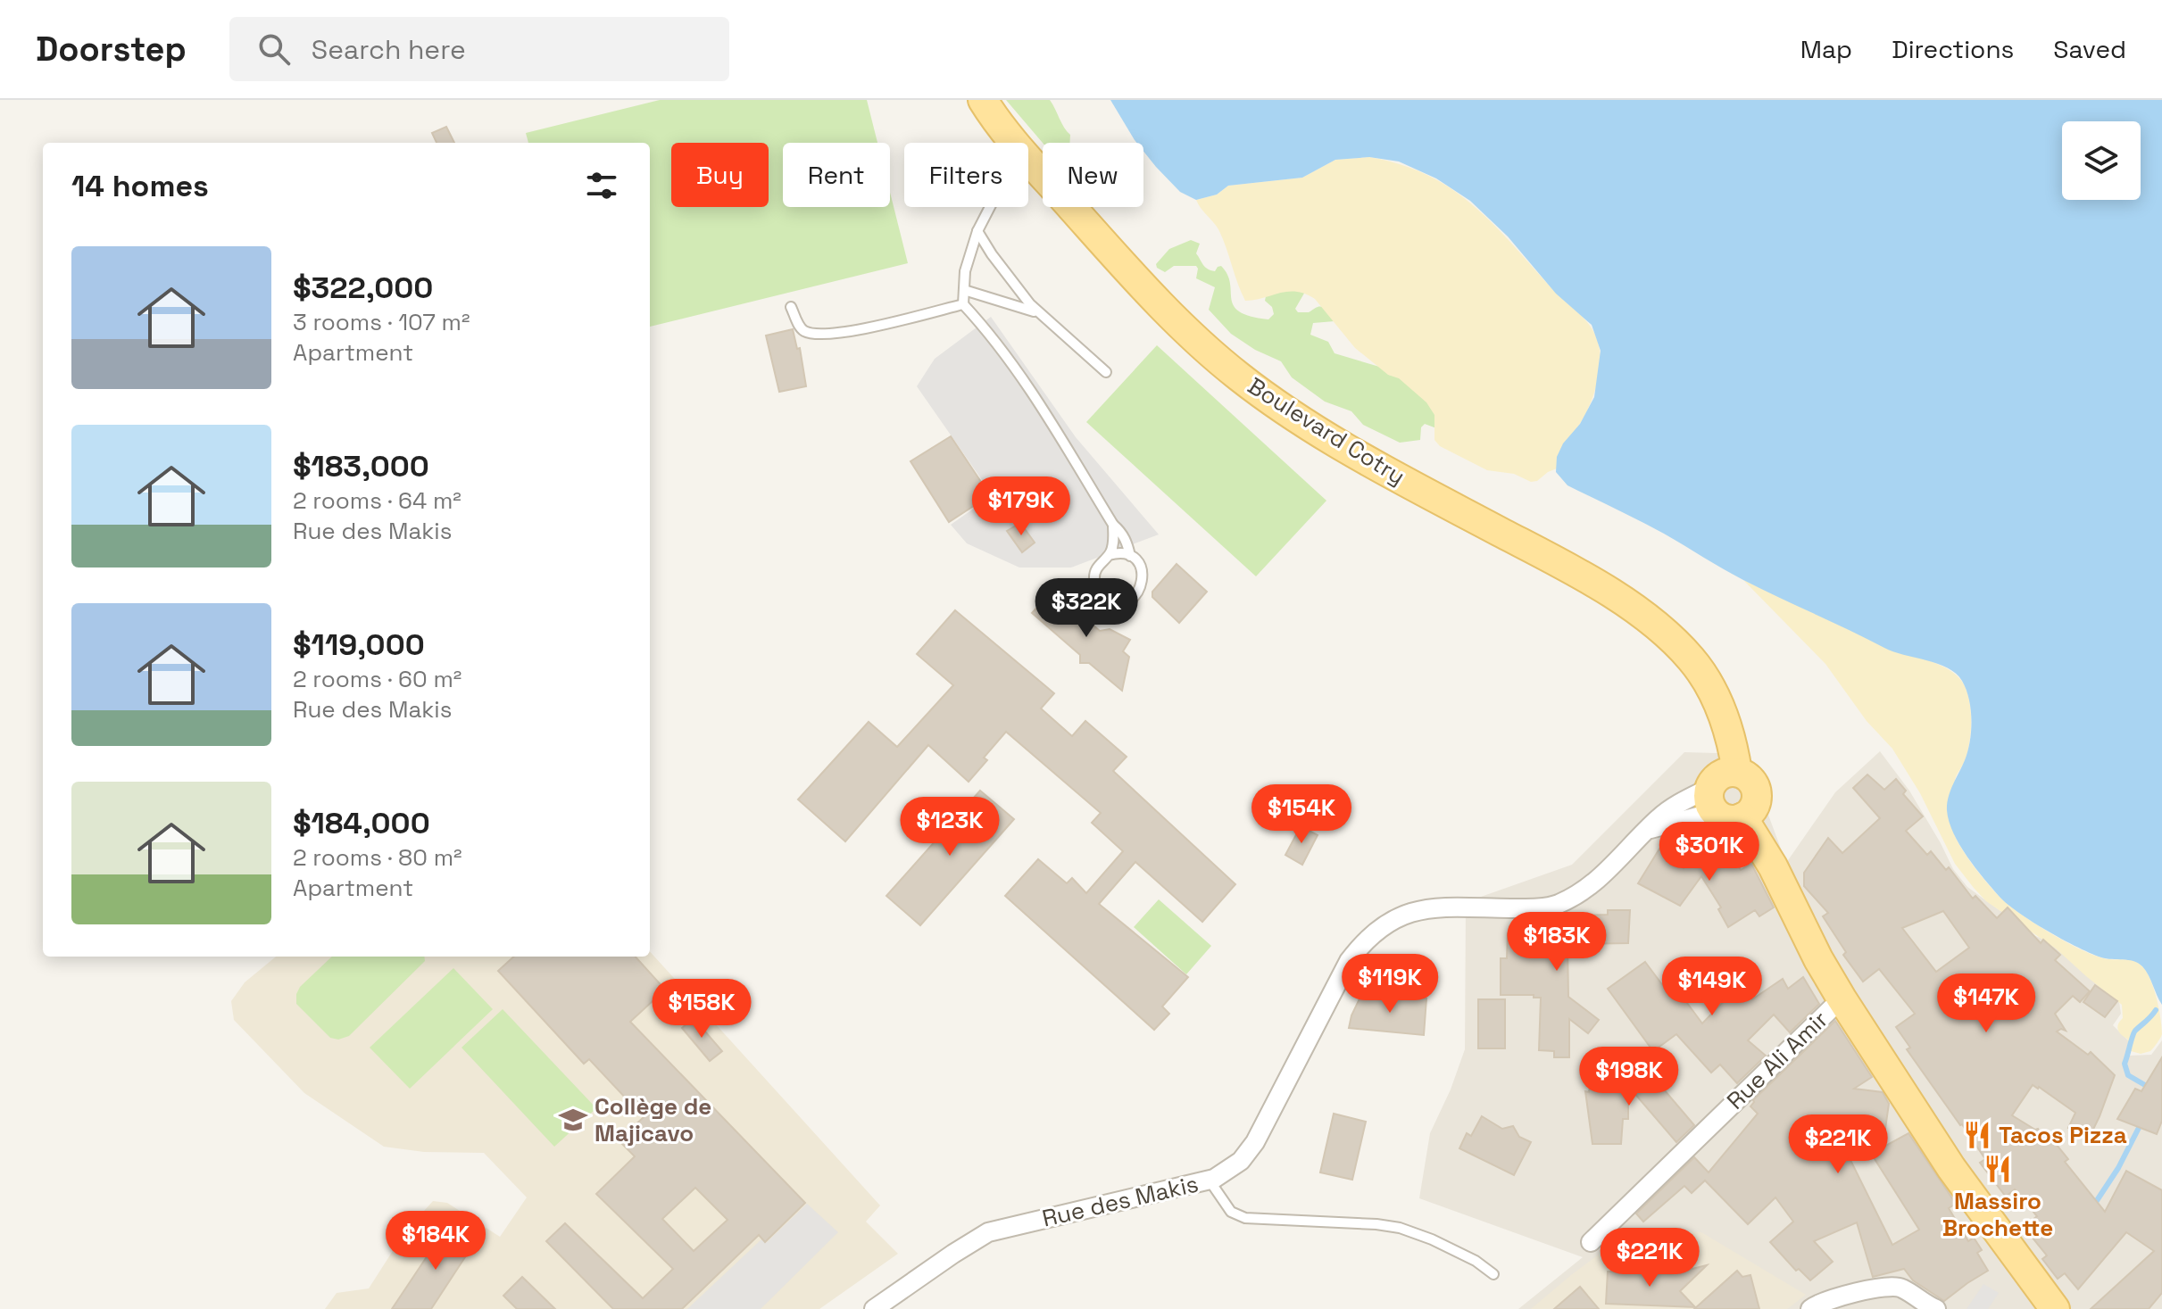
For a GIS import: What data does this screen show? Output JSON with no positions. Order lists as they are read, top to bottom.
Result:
{
  "streets": {
    "main road": ["Boulevard Cotry"],
    "street": ["Rue Ali Amir", "Rue des Makis"]
  },
  "crossings": [
    ["Boulevard Cotry", "Rue des Makis"]
  ],
  "places": {
    "school or university": ["Collège de Majicavo"],
    "restaurant": ["Tacos Pizza", "Massiro Brochette"]
  },
  "page": {
    "header": "Doorstep",
    "search": "Search here",
    "nav": ["Map", "Directions", "Saved"],
    "chip": [
      "Buy",
      "Rent",
      "Filters",
      "New"
    ],
    "heading": "14 homes",
    "list": [
      {
        "name": "$322,000",
        "note": "3 rooms · 107 m² · Apartment"
      },
      {
        "name": "$183,000",
        "note": "2 rooms · 64 m² · Rue des Makis"
      },
      {
        "name": "$119,000",
        "note": "2 rooms · 60 m² · Rue des Makis"
      },
      {
        "name": "$184,000",
        "note": "2 rooms · 80 m² · Apartment"
      }
    ],
    "price": [
      "$179K",
      "$322K",
      "$154K",
      "$123K",
      "$301K",
      "$183K",
      "$119K",
      "$149K",
      "$147K",
      "$158K",
      "$198K",
      "$221K",
      "$184K",
      "$221K"
    ]
  }
}
